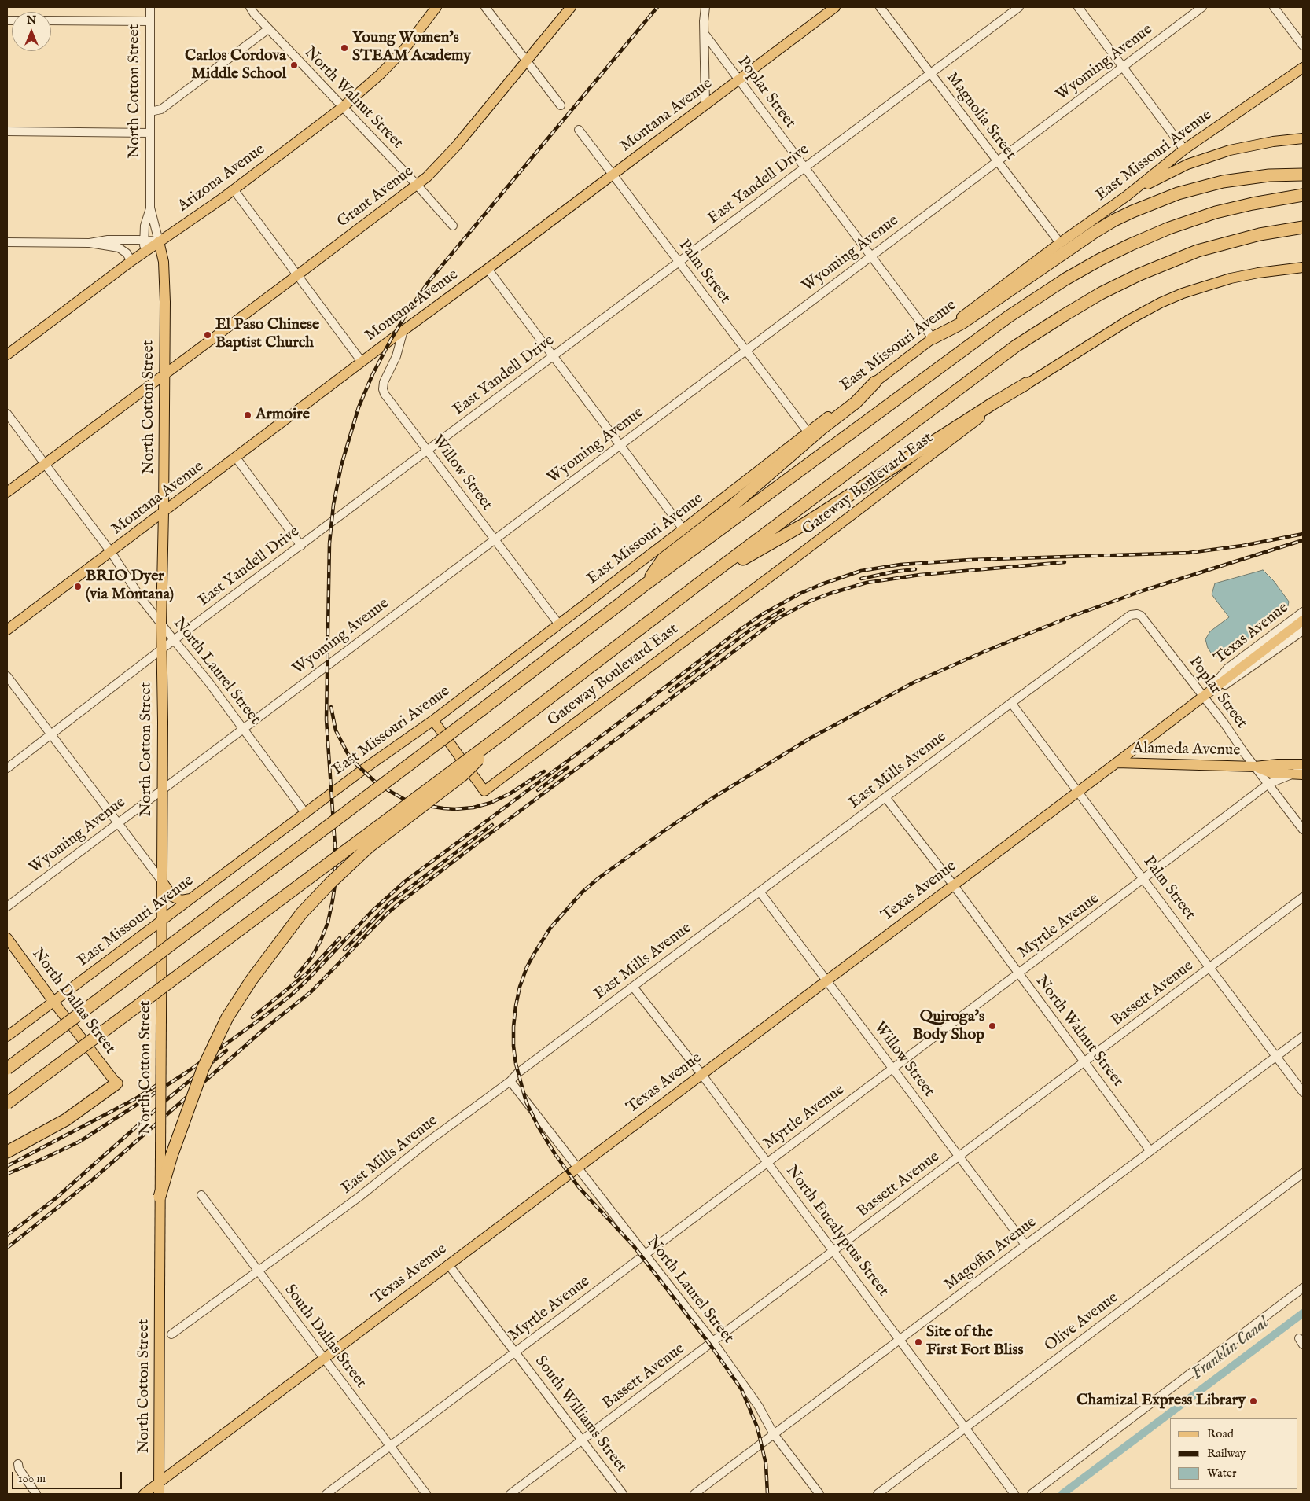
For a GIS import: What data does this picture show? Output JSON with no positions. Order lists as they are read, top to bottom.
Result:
{
  "streets": {
    "main road": [
      "North Cotton Street",
      "Montana Avenue",
      "East Missouri Avenue",
      "Arizona Avenue",
      "Grant Avenue",
      "Gateway Boulevard East",
      "Texas Avenue",
      "Alameda Avenue",
      "North Dallas Street"
    ],
    "street": [
      "Wyoming Avenue",
      "Poplar Street",
      "North Walnut Street",
      "Magnolia Street",
      "East Yandell Drive",
      "Palm Street",
      "Willow Street",
      "North Laurel Street",
      "East Mills Avenue",
      "Myrtle Avenue",
      "Bassett Avenue",
      "North Eucalyptus Street",
      "Magoffin Avenue",
      "Olive Avenue",
      "South Dallas Street",
      "South Williams Street"
    ]
  },
  "crossings": [
    ["Wyoming Avenue", "North Cotton Street"],
    ["Wyoming Avenue", "Poplar Street"],
    ["Wyoming Avenue", "Magnolia Street"],
    ["Wyoming Avenue", "Palm Street"],
    ["Wyoming Avenue", "Willow Street"],
    ["Wyoming Avenue", "North Laurel Street"],
    ["North Cotton Street", "Montana Avenue"],
    ["North Cotton Street", "East Missouri Avenue"],
    ["North Cotton Street", "Arizona Avenue"],
    ["North Cotton Street", "East Yandell Drive"],
    ["North Cotton Street", "Grant Avenue"],
    ["North Cotton Street", "Texas Avenue"],
    ["North Cotton Street", "North Laurel Street"],
    ["Poplar Street", "Montana Avenue"],
    ["Poplar Street", "East Missouri Avenue"],
    ["Poplar Street", "East Yandell Drive"],
    ["Poplar Street", "Texas Avenue"],
    ["Poplar Street", "Alameda Avenue"],
    ["Poplar Street", "East Mills Avenue"],
    ["Poplar Street", "Myrtle Avenue"],
    ["North Walnut Street", "Arizona Avenue"],
    ["North Walnut Street", "Grant Avenue"],
    ["North Walnut Street", "Texas Avenue"],
    ["North Walnut Street", "East Mills Avenue"],
    ["North Walnut Street", "Myrtle Avenue"],
    ["North Walnut Street", "Bassett Avenue"],
    ["North Walnut Street", "Magoffin Avenue"],
    ["Montana Avenue", "Palm Street"],
    ["Montana Avenue", "Willow Street"],
    ["Montana Avenue", "North Laurel Street"],
    ["Magnolia Street", "East Missouri Avenue"],
    ["Magnolia Street", "East Yandell Drive"],
    ["East Missouri Avenue", "Palm Street"],
    ["East Missouri Avenue", "Willow Street"],
    ["East Missouri Avenue", "Gateway Boulevard East"],
    ["East Missouri Avenue", "North Laurel Street"],
    ["East Missouri Avenue", "North Dallas Street"],
    ["East Yandell Drive", "Palm Street"],
    ["East Yandell Drive", "Willow Street"],
    ["East Yandell Drive", "North Laurel Street"],
    ["Grant Avenue", "North Laurel Street"],
    ["Palm Street", "Texas Avenue"],
    ["Palm Street", "East Mills Avenue"],
    ["Palm Street", "Myrtle Avenue"],
    ["Palm Street", "Bassett Avenue"],
    ["Palm Street", "Magoffin Avenue"],
    ["Willow Street", "Texas Avenue"],
    ["Willow Street", "East Mills Avenue"],
    ["Willow Street", "Myrtle Avenue"],
    ["Willow Street", "Bassett Avenue"],
    ["Willow Street", "Magoffin Avenue"],
    ["Texas Avenue", "North Laurel Street"],
    ["Texas Avenue", "Alameda Avenue"],
    ["Texas Avenue", "North Eucalyptus Street"],
    ["Texas Avenue", "South Dallas Street"],
    ["Texas Avenue", "South Williams Street"],
    ["North Laurel Street", "East Mills Avenue"],
    ["North Laurel Street", "Myrtle Avenue"],
    ["North Laurel Street", "Bassett Avenue"],
    ["North Laurel Street", "Magoffin Avenue"],
    ["Alameda Avenue", "Myrtle Avenue"],
    ["East Mills Avenue", "North Eucalyptus Street"],
    ["East Mills Avenue", "South Dallas Street"],
    ["Myrtle Avenue", "North Eucalyptus Street"],
    ["Myrtle Avenue", "South Dallas Street"],
    ["Myrtle Avenue", "South Williams Street"],
    ["Bassett Avenue", "North Eucalyptus Street"],
    ["Bassett Avenue", "South Williams Street"],
    ["North Eucalyptus Street", "Magoffin Avenue"],
    ["North Eucalyptus Street", "Olive Avenue"]
  ],
  "water": ["Franklin Canal"],
  "places": [
    "Young Women's STEAM Academy",
    "Carlos Cordova Middle School",
    "El Paso Chinese Baptist Church",
    "Armoire",
    "BRIO Dyer (via Montana)",
    "Quiroga's Body Shop",
    "Site of the First Fort Bliss",
    "Chamizal Express Library"
  ],
  "legend": ["Road", "Railway", "Water"],
  "scale_bar": "100 m",
  "north": "top"
}
